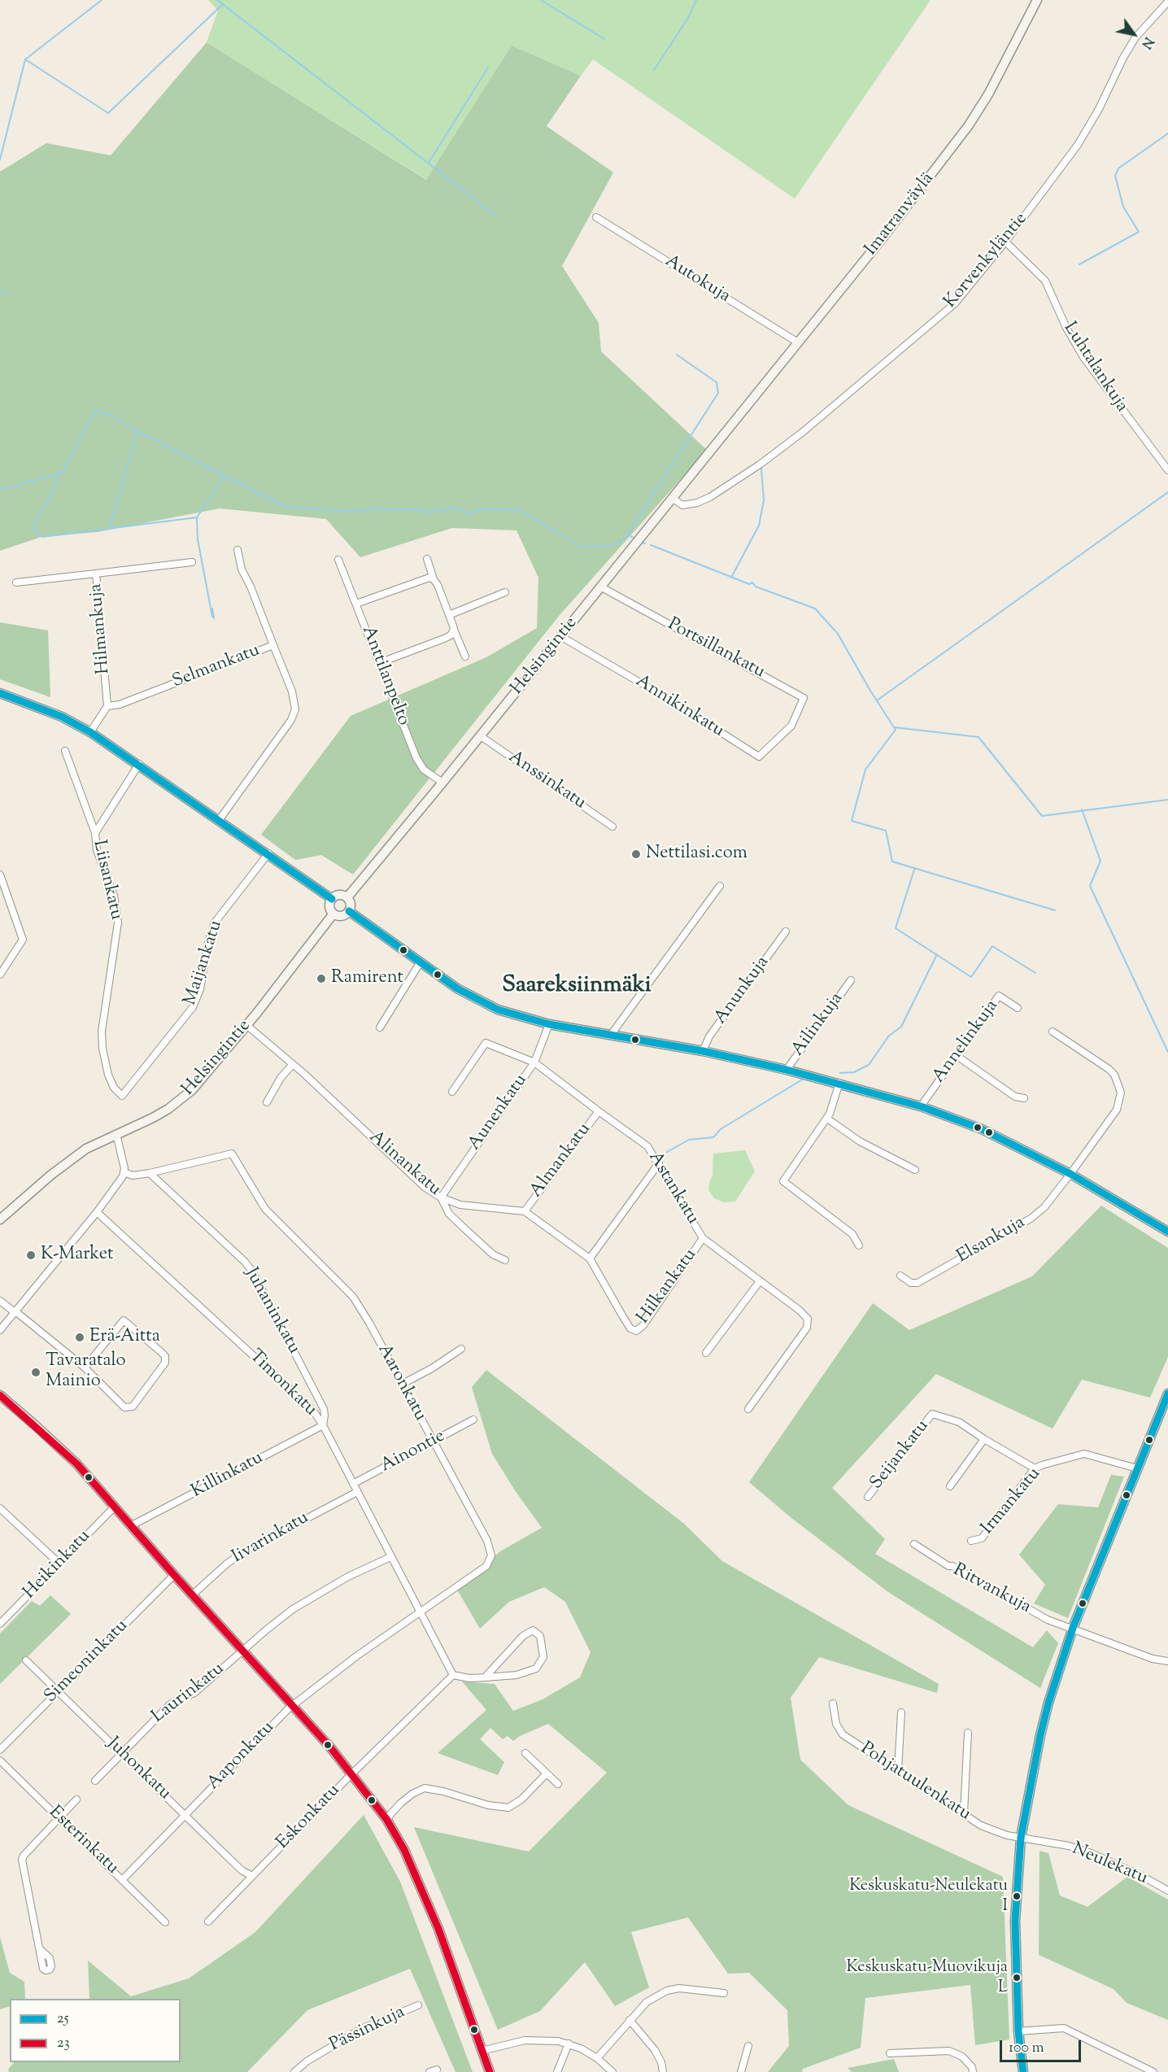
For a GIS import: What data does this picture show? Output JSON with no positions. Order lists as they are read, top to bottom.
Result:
{
  "streets": {
    "main road": ["Imatranväylä", "Helsingintie"],
    "street": [
      "Korvenkyläntie",
      "Autokuja",
      "Luhtalankuja",
      "Hilmankuja",
      "Portsillankatu",
      "Selmankatu",
      "Anttilanpelto",
      "Annikinkatu",
      "Anssinkatu",
      "Liisankatu",
      "Maijankatu",
      "Anunkuja",
      "Ailinkuja",
      "Annelinkuja",
      "Aunenkatu",
      "Almankatu",
      "Alinankatu",
      "Astankatu",
      "Elsankuja",
      "Hilkankatu",
      "Juhaninkatu",
      "Aaronkatu",
      "Timonkatu",
      "Ainontie",
      "Seijankatu",
      "Killinkatu",
      "Irmankatu",
      "Iivarinkatu",
      "Heikinkatu",
      "Ritvankuja",
      "Simeoninkatu",
      "Laurinkatu",
      "Aaponkatu",
      "Juhonkatu",
      "Pohjatuulenkatu",
      "Eskonkatu",
      "Esterinkatu",
      "Neulekatu",
      "Pässinkuja"
    ]
  },
  "crossings": [
    ["Imatranväylä", "Autokuja"],
    ["Imatranväylä", "Helsingintie"],
    ["Korvenkyläntie", "Luhtalankuja"],
    ["Korvenkyläntie", "Helsingintie"],
    ["Hilmankuja", "Selmankatu"],
    ["Portsillankatu", "Helsingintie"],
    ["Portsillankatu", "Annikinkatu"],
    ["Helsingintie", "Anttilanpelto"],
    ["Helsingintie", "Annikinkatu"],
    ["Helsingintie", "Anssinkatu"],
    ["Helsingintie", "Alinankatu"],
    ["Liisankatu", "Maijankatu"],
    ["Aunenkatu", "Alinankatu"],
    ["Aunenkatu", "Astankatu"],
    ["Almankatu", "Alinankatu"],
    ["Almankatu", "Astankatu"],
    ["Astankatu", "Hilkankatu"],
    ["Juhaninkatu", "Aaronkatu"],
    ["Juhaninkatu", "Timonkatu"],
    ["Juhaninkatu", "Killinkatu"],
    ["Aaronkatu", "Timonkatu"],
    ["Aaronkatu", "Ainontie"],
    ["Aaronkatu", "Aaponkatu"],
    ["Timonkatu", "Ainontie"],
    ["Timonkatu", "Killinkatu"],
    ["Timonkatu", "Iivarinkatu"],
    ["Timonkatu", "Laurinkatu"],
    ["Timonkatu", "Aaponkatu"],
    ["Timonkatu", "Eskonkatu"],
    ["Seijankatu", "Irmankatu"],
    ["Simeoninkatu", "Juhonkatu"],
    ["Laurinkatu", "Juhonkatu"],
    ["Aaponkatu", "Juhonkatu"],
    ["Aaponkatu", "Esterinkatu"],
    ["Juhonkatu", "Eskonkatu"],
    ["Pohjatuulenkatu", "Neulekatu"]
  ],
  "districts": ["Saareksiinmäki"],
  "places": [
    "Nettilasi.com",
    "Ramirent",
    "K-Market",
    "Erä-Aitta",
    "Tavaratalo Mainio",
    "Keskuskatu-Neulekatu I",
    "Keskuskatu-Muovikuja L"
  ],
  "lines": ["transit line 25", "transit line 23"],
  "legend": ["25", "23"],
  "scale_bar": "100 m",
  "north": "bottom right"
}
